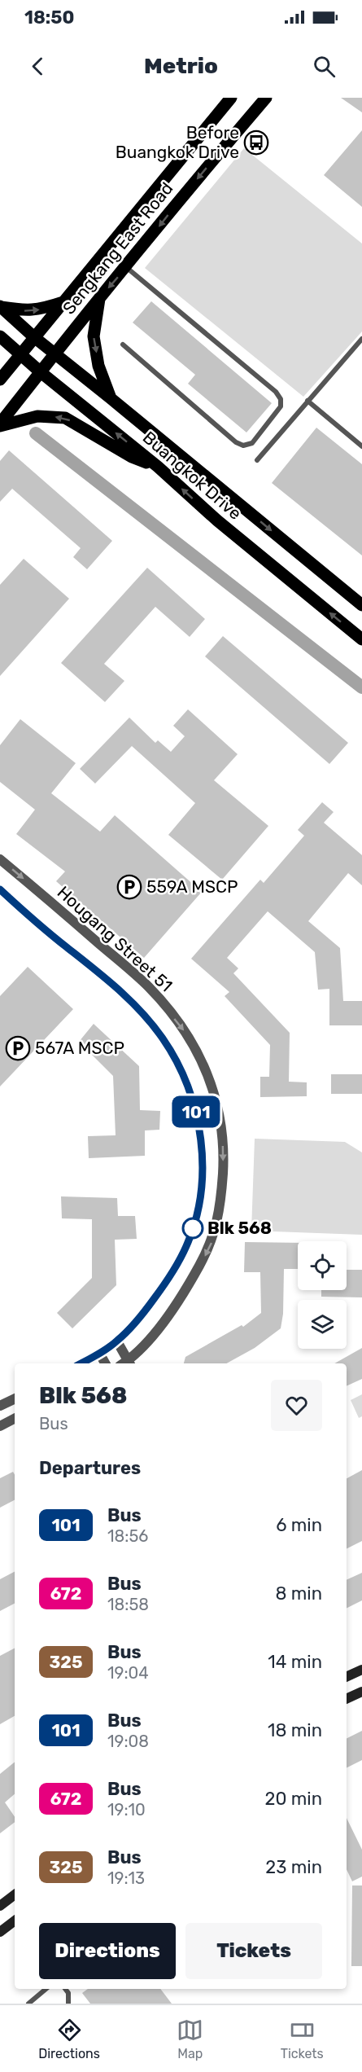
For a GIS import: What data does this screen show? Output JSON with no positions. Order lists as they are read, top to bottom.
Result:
{
  "streets": {
    "main road": ["Sengkang East Road", "Buangkok Drive"],
    "street": ["Hougang Street 51"]
  },
  "crossings": [
    ["Sengkang East Road", "Buangkok Drive"]
  ],
  "one_way": ["Hougang Street 51"],
  "places": {
    "bus stop": ["Before Buangkok Drive"],
    "parking": ["559A MSCP", "567A MSCP"],
    "other": ["Blk 568"]
  },
  "lines": ["bus line 101"],
  "page": {
    "status": "18:50",
    "header": "Metrio",
    "on_map": "101",
    "heading": [
      ["Blk 568", "Bus"],
      "Departures"
    ],
    "list": [
      {
        "mark": "101",
        "name": "Bus",
        "note": "18:56",
        "value": "6 min"
      },
      {
        "mark": "672",
        "name": "Bus",
        "note": "18:58",
        "value": "8 min"
      },
      {
        "mark": "325",
        "name": "Bus",
        "note": "19:04",
        "value": "14 min"
      },
      {
        "mark": "101",
        "name": "Bus",
        "note": "19:08",
        "value": "18 min"
      },
      {
        "mark": "672",
        "name": "Bus",
        "note": "19:10",
        "value": "20 min"
      },
      {
        "mark": "325",
        "name": "Bus",
        "note": "19:13",
        "value": "23 min"
      }
    ],
    "buttons": ["Directions", "Tickets"],
    "tabs": ["Directions", "Map", "Tickets"]
  }
}
